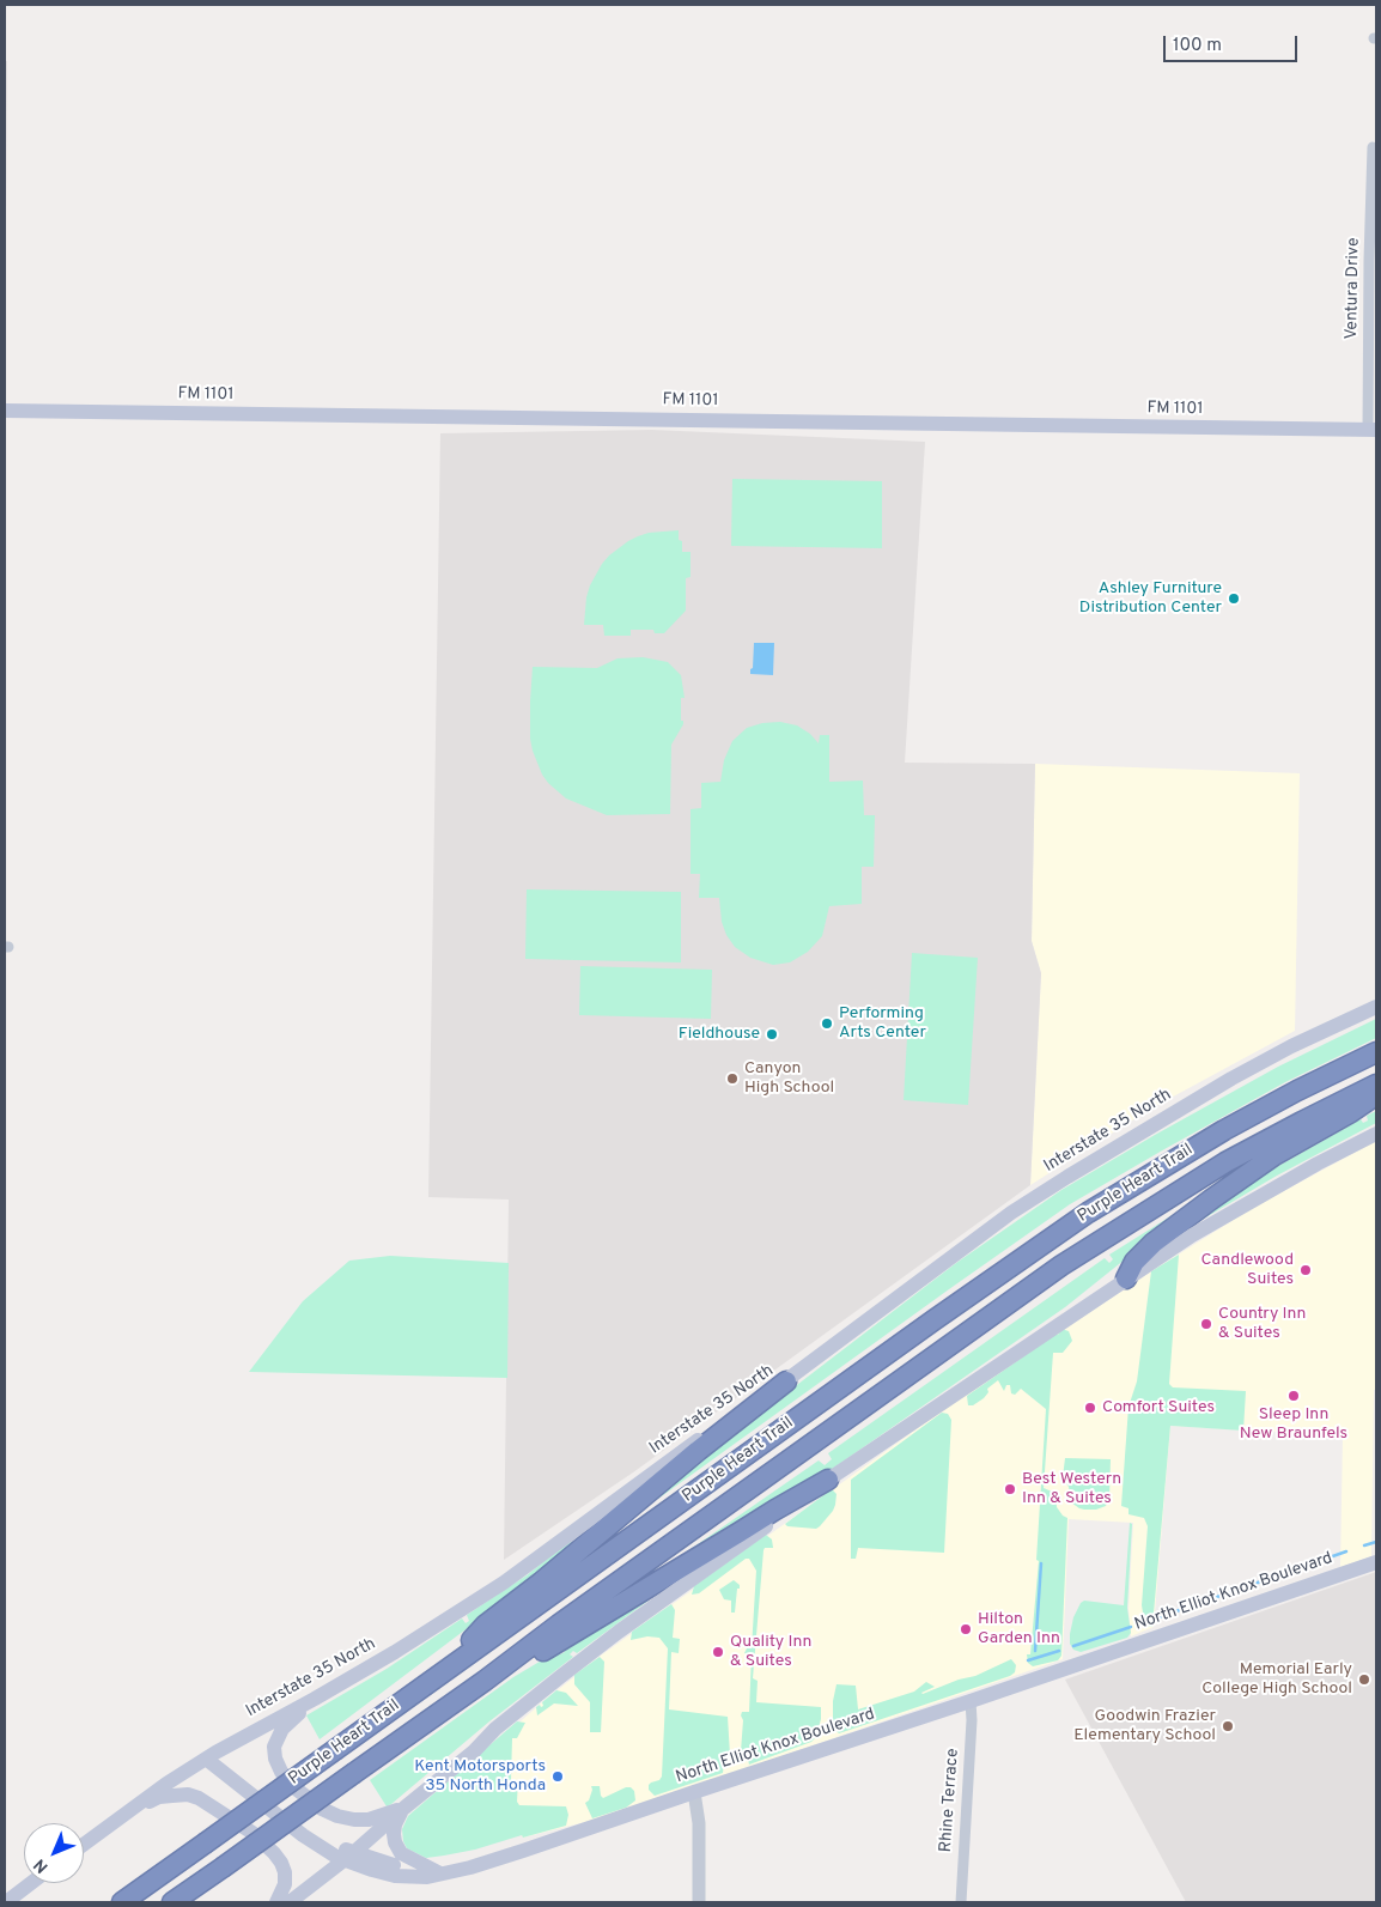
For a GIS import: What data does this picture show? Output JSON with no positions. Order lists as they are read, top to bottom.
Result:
{
  "streets": {
    "highway": ["Purple Heart Trail"],
    "main road": ["FM 1101", "Interstate 35 North", "North Elliot Knox Boulevard"],
    "street": ["Ventura Drive", "Rhine Terrace"]
  },
  "crossings": [
    ["Ventura Drive", "FM 1101"],
    ["Interstate 35 North", "North Elliot Knox Boulevard"],
    ["North Elliot Knox Boulevard", "Rhine Terrace"]
  ],
  "places": [
    "Ashley Furniture Distribution Center",
    "Performing Arts Center",
    "Fieldhouse",
    "Canyon High School",
    "Candlewood Suites",
    "Country Inn & Suites",
    "Sleep Inn New Braunfels",
    "Comfort Suites",
    "Best Western Inn & Suites",
    "Hilton Garden Inn",
    "Quality Inn & Suites",
    "Memorial Early College High School",
    "Goodwin Frazier Elementary School",
    "Kent Motorsports 35 North Honda"
  ],
  "scale_bar": "100 m",
  "north": "bottom left"
}
